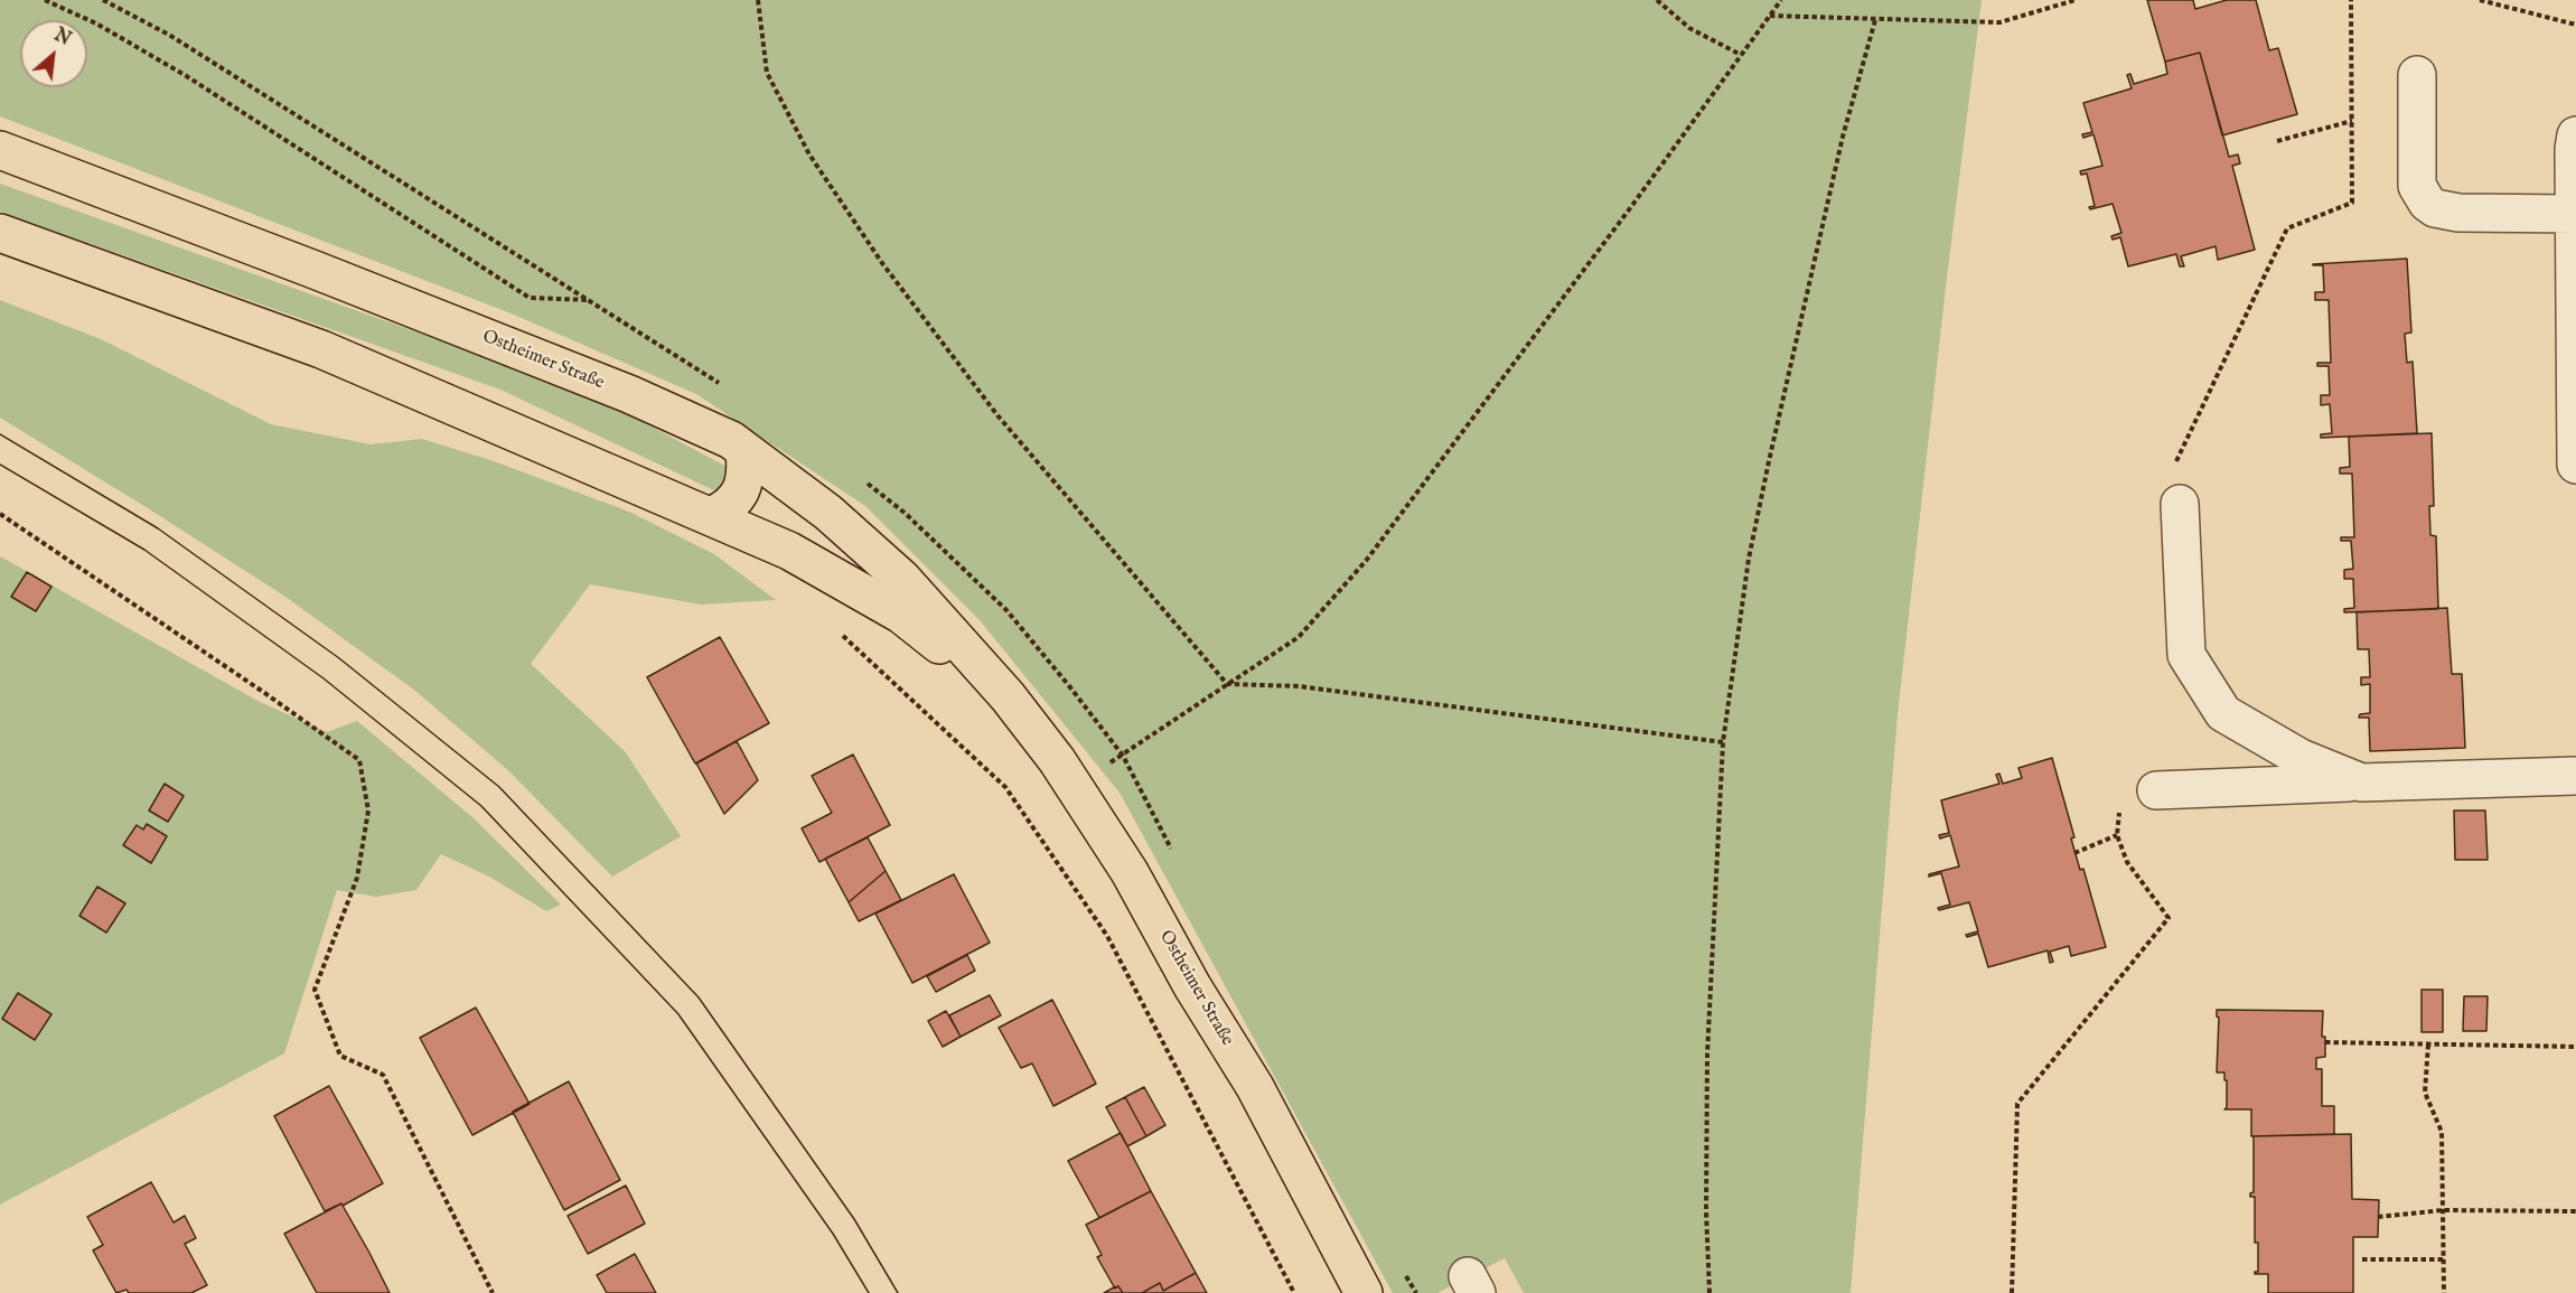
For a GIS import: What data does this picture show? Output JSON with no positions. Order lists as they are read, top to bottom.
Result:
{
  "streets": {
    "main road": ["Ostheimer Straße"]
  },
  "north": "top right"
}
